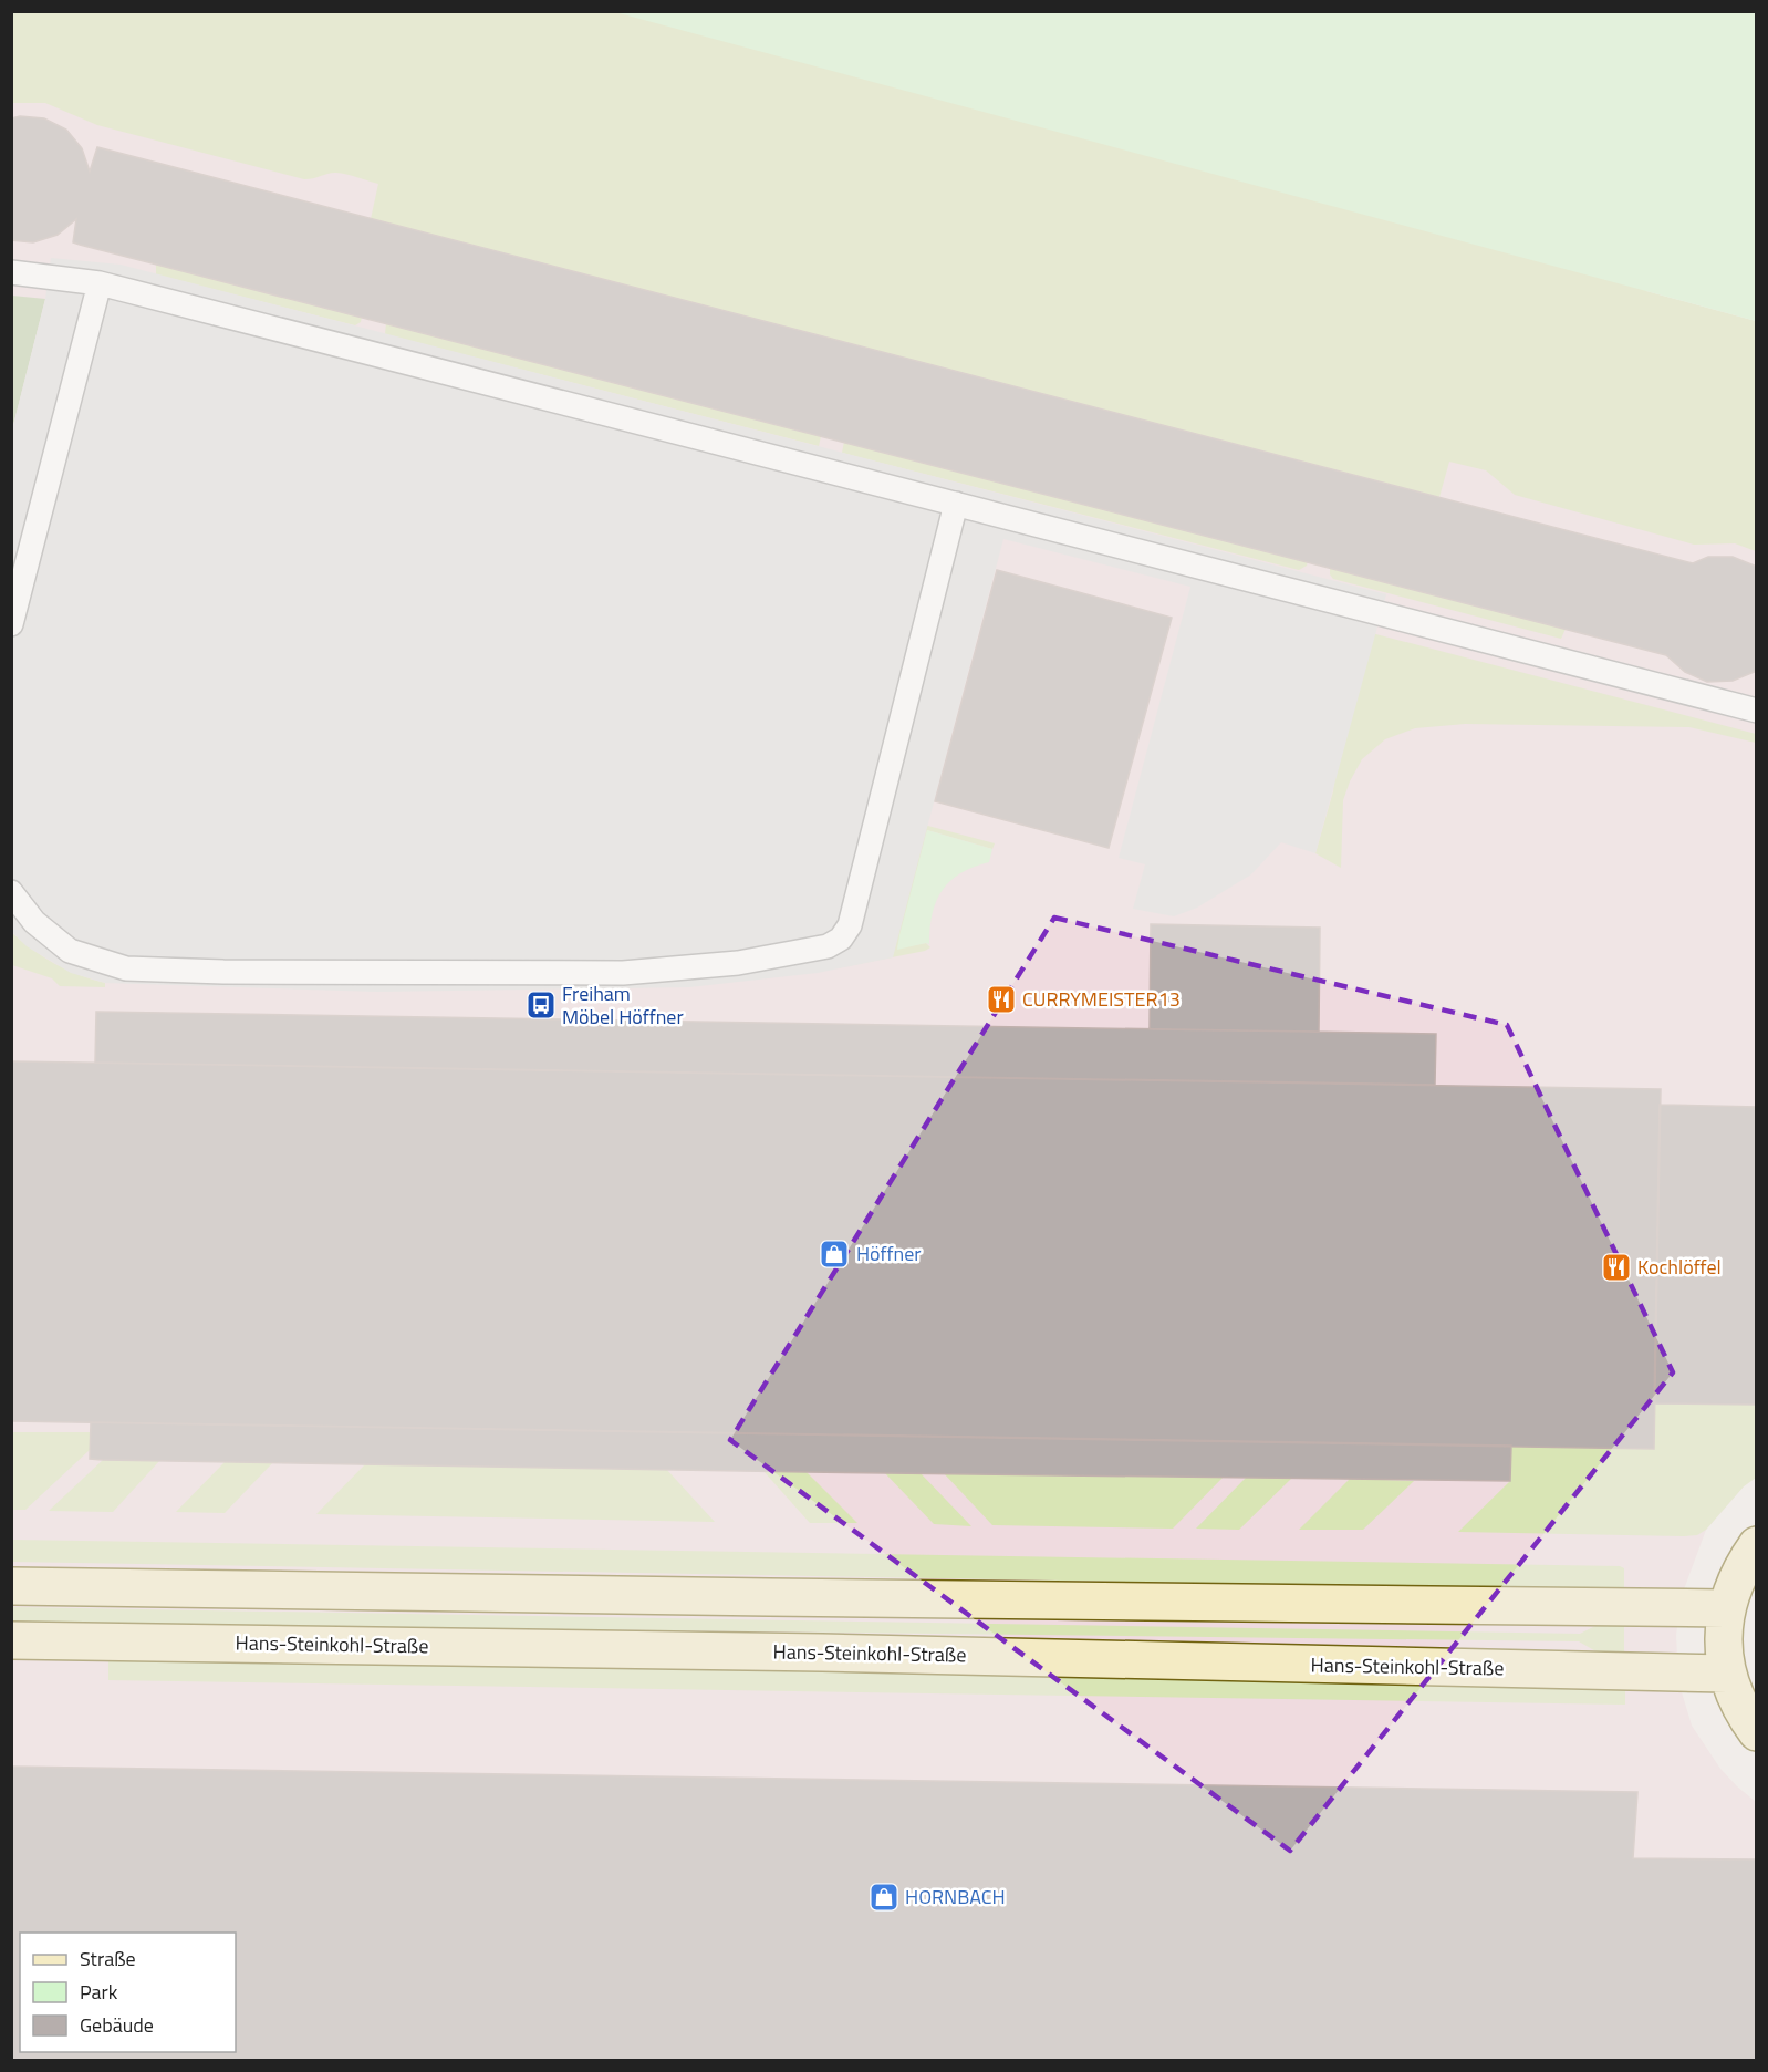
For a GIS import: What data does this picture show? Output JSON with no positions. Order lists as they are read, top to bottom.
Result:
{
  "streets": {
    "main road": ["Hans-Steinkohl-Straße"]
  },
  "places": {
    "restaurant": ["CURRYMEISTER13", "Kochlöffel"],
    "bus stop": ["Freiham Möbel Höffner"],
    "shop": ["Höffner", "HORNBACH"]
  },
  "legend": ["Straße", "Park", "Gebäude"]
}
